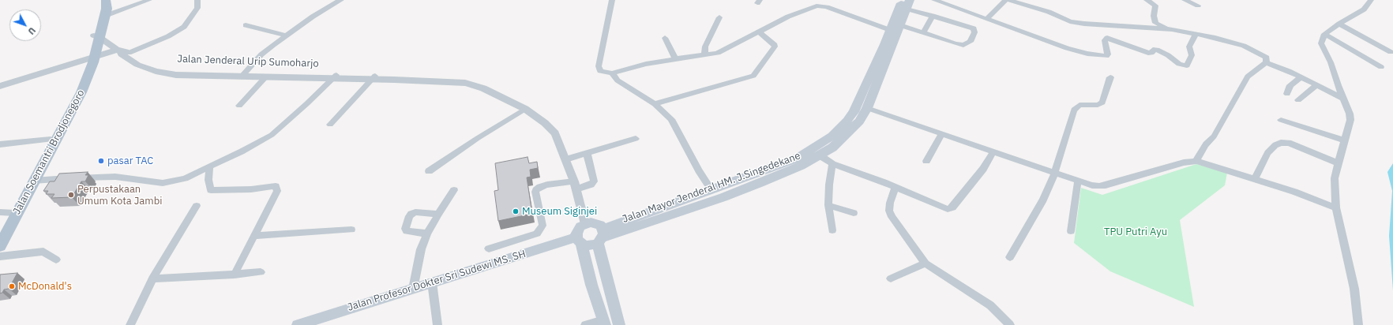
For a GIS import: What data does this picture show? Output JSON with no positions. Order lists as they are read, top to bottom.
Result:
{
  "streets": {
    "main road": ["Jalan Soemantri Brodjonegoro", "Jalan Mayor Jenderal HM. J.Singedekane", "Jalan Profesor Dokter Sri Sudewi MS. SH"],
    "street": ["Jalan Jenderal Urip Sumoharjo"]
  },
  "crossings": [
    ["Jalan Jenderal Urip Sumoharjo", "Jalan Mayor Jenderal HM. J.Singedekane"],
    ["Jalan Jenderal Urip Sumoharjo", "Jalan Profesor Dokter Sri Sudewi MS. SH"],
    ["Jalan Mayor Jenderal HM. J.Singedekane", "Jalan Profesor Dokter Sri Sudewi MS. SH"]
  ],
  "parks": ["TPU Putri Ayu"],
  "places": [
    "pasar TAC",
    "Perpustakaan Umum Kota Jambi",
    "Museum Siginjei",
    "McDonald's"
  ],
  "north": "bottom right"
}
